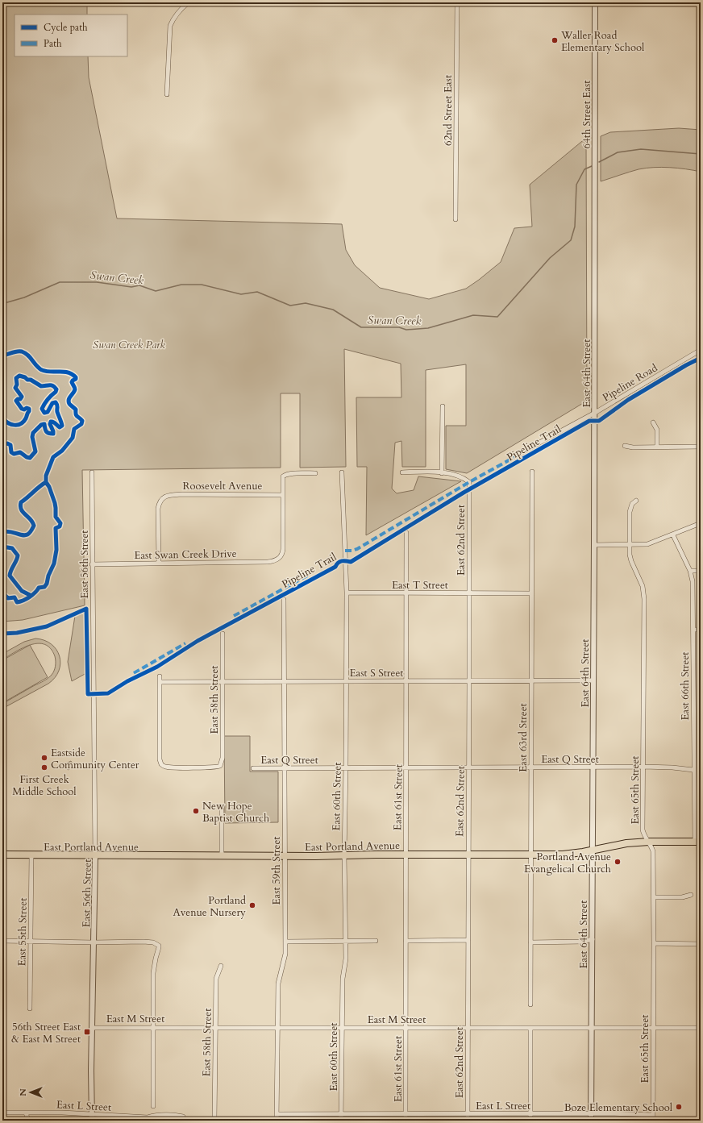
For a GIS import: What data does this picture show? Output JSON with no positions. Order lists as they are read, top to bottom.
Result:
{
  "streets": {
    "main road": ["East Portland Avenue"],
    "street": [
      "62nd Street East",
      "64th Street East",
      "East 64th Street",
      "Pipeline Road",
      "Roosevelt Avenue",
      "East 62nd Street",
      "East Swan Creek Drive",
      "East 56th Street",
      "East T Street",
      "East S Street",
      "East 66th Street",
      "East 58th Street",
      "East 63rd Street",
      "East Q Street",
      "East 65th Street",
      "East 60th Street",
      "East 61st Street",
      "East 59th Street",
      "East 55th Street",
      "East M Street",
      "East L Street"
    ],
    "cycle path": ["Pipeline Trail"]
  },
  "crossings": [
    ["64th Street East", "East 64th Street"],
    ["East 64th Street", "Pipeline Road"],
    ["East 64th Street", "East S Street"],
    ["East 64th Street", "East Q Street"],
    ["East 64th Street", "East Portland Avenue"],
    ["East 64th Street", "East M Street"],
    ["East 64th Street", "East L Street"],
    ["Roosevelt Avenue", "East Swan Creek Drive"],
    ["East 62nd Street", "East T Street"],
    ["East 62nd Street", "East S Street"],
    ["East 62nd Street", "East Q Street"],
    ["East 62nd Street", "East Portland Avenue"],
    ["East 62nd Street", "East M Street"],
    ["East 62nd Street", "East L Street"],
    ["East Swan Creek Drive", "East 56th Street"],
    ["East 56th Street", "East Portland Avenue"],
    ["East 56th Street", "East M Street"],
    ["East 56th Street", "East L Street"],
    ["East T Street", "East 63rd Street"],
    ["East T Street", "East 60th Street"],
    ["East T Street", "East 61st Street"],
    ["East S Street", "East 58th Street"],
    ["East S Street", "East 63rd Street"],
    ["East S Street", "East 60th Street"],
    ["East S Street", "East 61st Street"],
    ["East S Street", "East 59th Street"],
    ["East 66th Street", "East Q Street"],
    ["East 66th Street", "East Portland Avenue"],
    ["East 58th Street", "East M Street"],
    ["East 63rd Street", "East Q Street"],
    ["East 63rd Street", "East Portland Avenue"],
    ["East Q Street", "East 65th Street"],
    ["East Q Street", "East 60th Street"],
    ["East Q Street", "East 61st Street"],
    ["East Q Street", "East 59th Street"],
    ["East 65th Street", "East Portland Avenue"],
    ["East 65th Street", "East M Street"],
    ["East 65th Street", "East L Street"],
    ["East 60th Street", "East Portland Avenue"],
    ["East 60th Street", "East M Street"],
    ["East 60th Street", "East L Street"],
    ["East 61st Street", "East Portland Avenue"],
    ["East 61st Street", "East M Street"],
    ["East 61st Street", "East L Street"],
    ["East Portland Avenue", "East 59th Street"],
    ["East Portland Avenue", "East 55th Street"],
    ["East 59th Street", "East M Street"],
    ["East 59th Street", "East L Street"]
  ],
  "water": ["Swan Creek"],
  "parks": ["Swan Creek Park"],
  "places": {
    "other": [
      "Waller Road Elementary School",
      "Eastside Community Center",
      "First Creek Middle School",
      "New Hope Baptist Church",
      "Portland Avenue Evangelical Church",
      "Portland Avenue Nursery",
      "Boze Elementary School"
    ],
    "transit": ["56th Street East & East M Street"]
  },
  "legend": ["Cycle path", "Path"],
  "north": "left"
}
